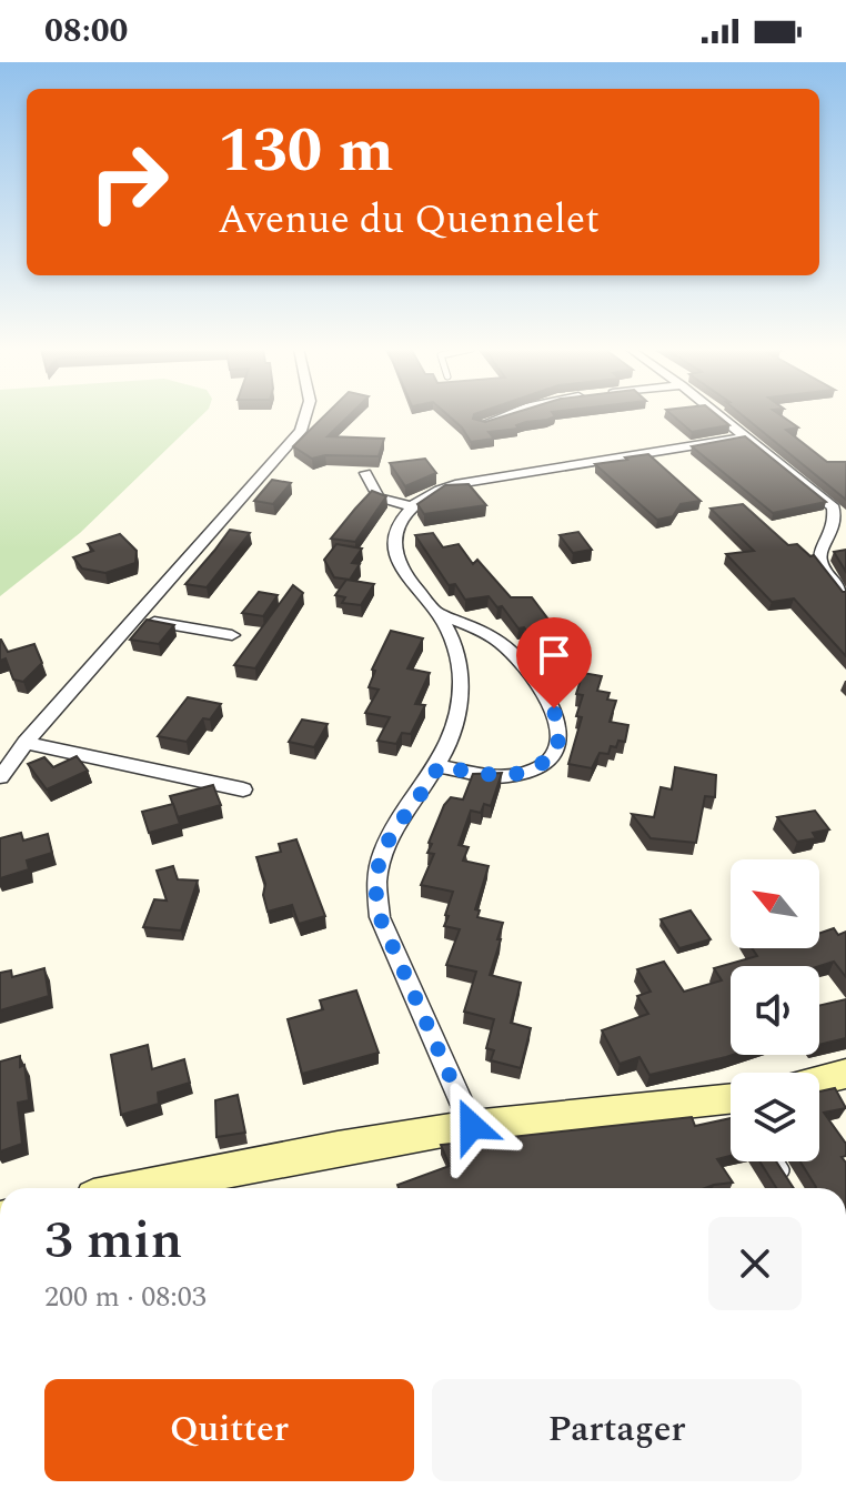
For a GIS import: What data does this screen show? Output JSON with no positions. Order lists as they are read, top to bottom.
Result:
{
  "north": "top left",
  "page": {
    "status": "08:00",
    "turn": ["130 m", "Avenue du Quennelet"],
    "heading": ["3 min", "200 m · 08:03"],
    "buttons": ["Quitter", "Partager"]
  }
}
